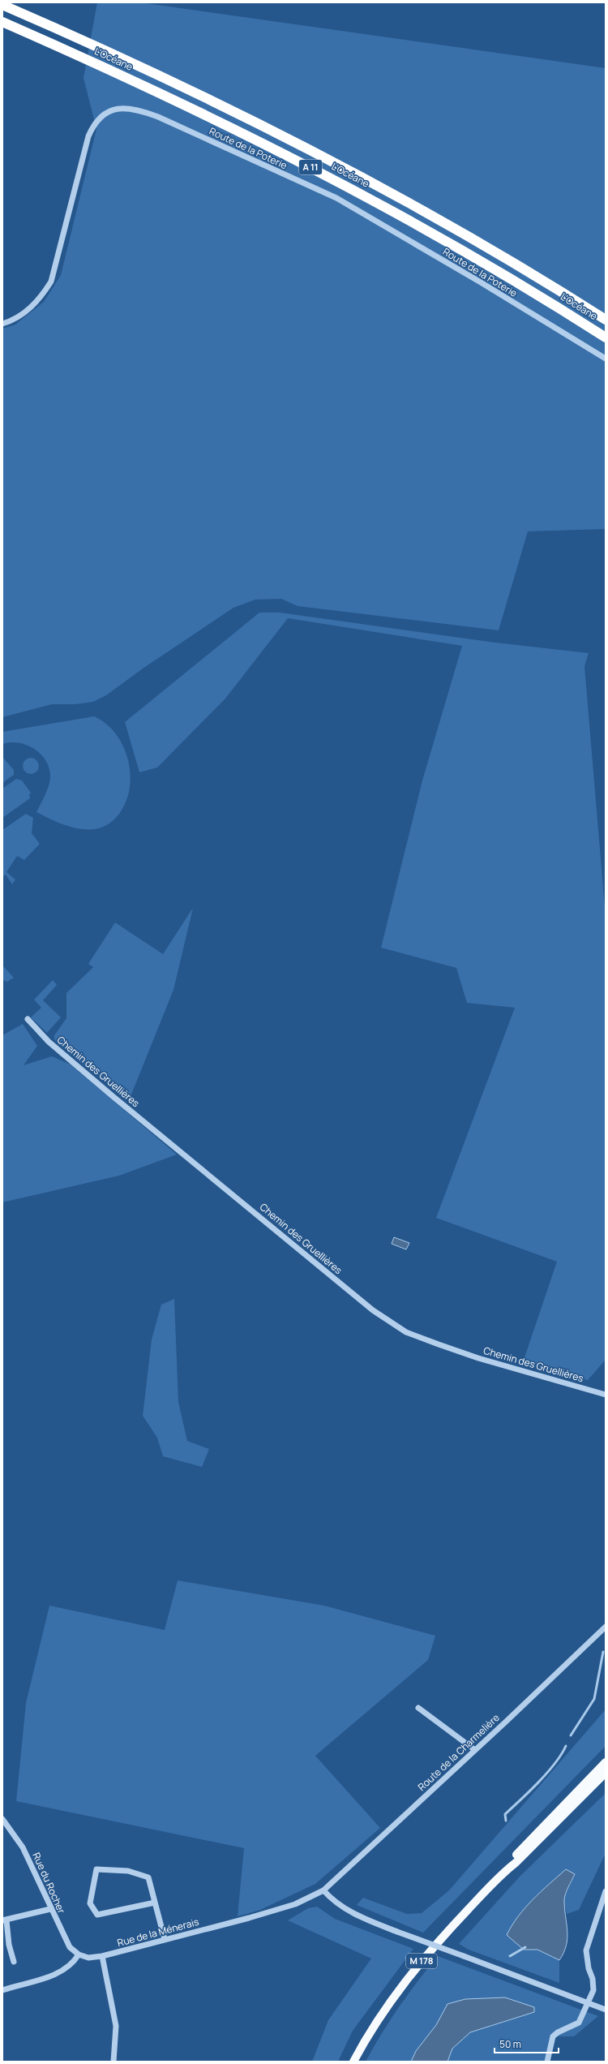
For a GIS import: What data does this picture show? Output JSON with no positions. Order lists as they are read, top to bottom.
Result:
{
  "streets": {
    "highway": ["L’Océane", "A 11"],
    "main road": ["M 178"],
    "street": [
      "Route de la Poterie",
      "Chemin des Gruellières",
      "Route de la Charmelière",
      "Rue du Rocher",
      "Rue de la Ménerais"
    ]
  },
  "crossings": [
    ["Route de la Charmelière", "Rue de la Ménerais"],
    ["Rue du Rocher", "Rue de la Ménerais"]
  ],
  "scale_bar": "50 m"
}
